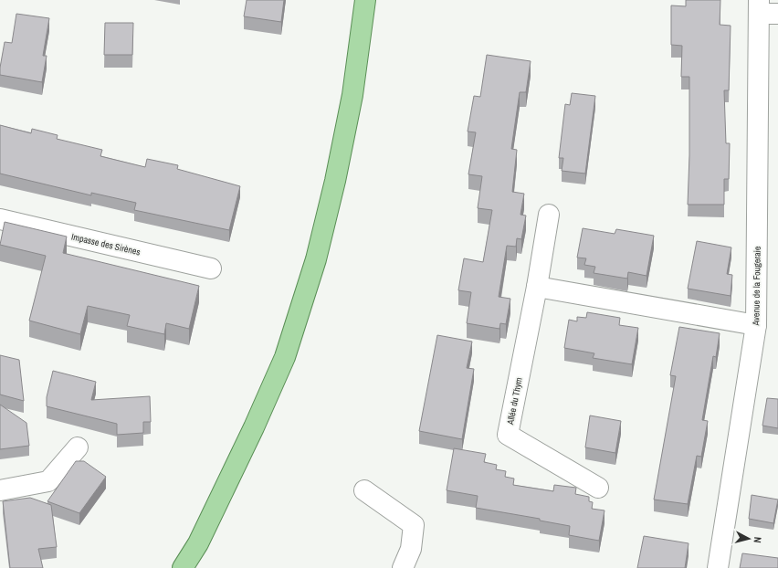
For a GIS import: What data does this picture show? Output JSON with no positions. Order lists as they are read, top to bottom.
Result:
{
  "streets": {
    "street": ["Impasse des Sirènes", "Avenue de la Fougeraie", "Allée du Thym"]
  },
  "north": "right"
}
